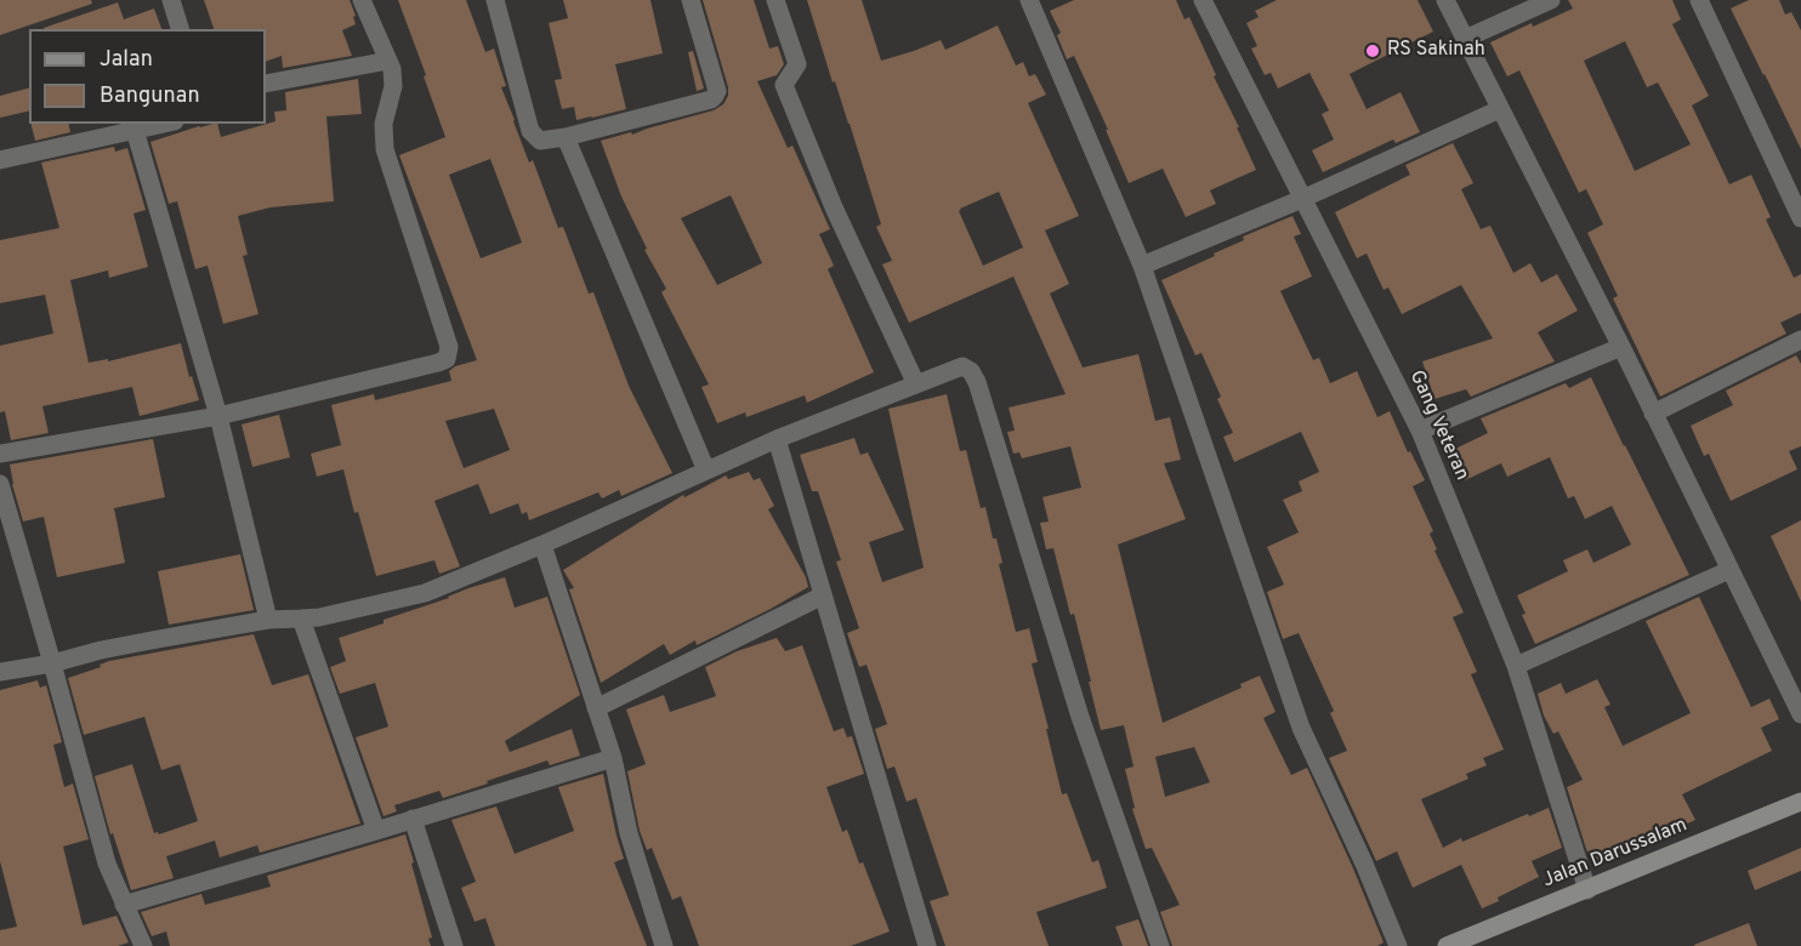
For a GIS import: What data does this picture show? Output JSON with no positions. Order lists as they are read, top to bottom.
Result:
{
  "streets": {
    "street": ["Gang Veteran", "Jalan Darussalam"]
  },
  "crossings": [
    ["Gang Veteran", "Jalan Darussalam"]
  ],
  "places": ["RS Sakinah"],
  "legend": ["Jalan", "Bangunan"]
}
